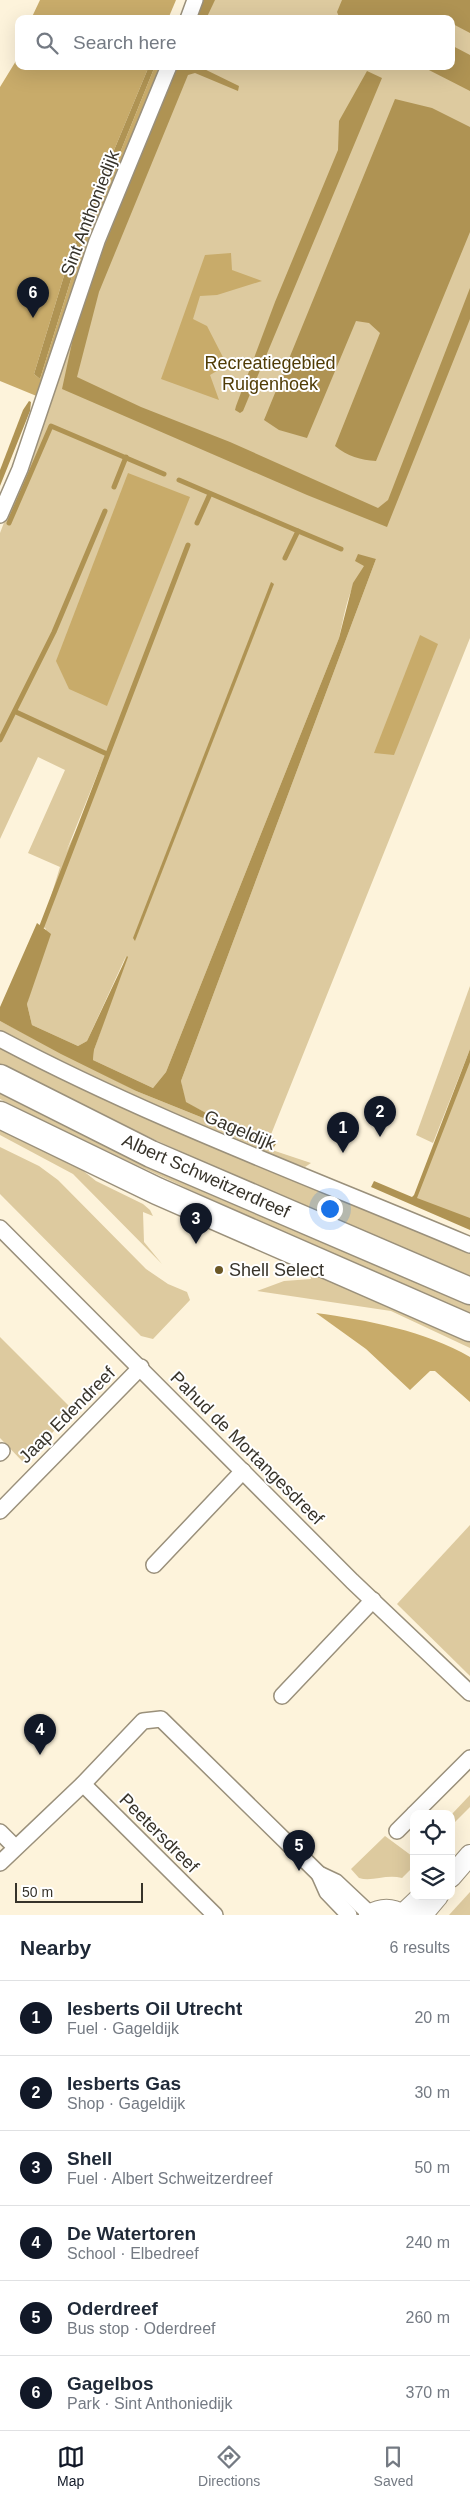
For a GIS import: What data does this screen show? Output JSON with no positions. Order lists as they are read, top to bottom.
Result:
{
  "streets": {
    "highway": ["Albert Schweitzerdreef"],
    "street": [
      "Sint Anthoniedijk",
      "Gageldijk",
      "Jaap Edendreef",
      "Pahud de Mortangesdreef",
      "Peetersdreef"
    ]
  },
  "crossings": [
    ["Jaap Edendreef", "Pahud de Mortangesdreef"]
  ],
  "parks": ["Recreatiegebied Ruigenhoek"],
  "places": ["Shell Select"],
  "scale_bar": "50 m",
  "page": {
    "search": "Search here",
    "pins": [
      "6",
      "2",
      "1",
      "3",
      "4",
      "5"
    ],
    "scale": "50 m",
    "heading": ["Nearby", "6 results"],
    "list": [
      {
        "mark": "1",
        "name": "Iesberts Oil Utrecht",
        "note": "Fuel · Gageldijk",
        "value": "20 m"
      },
      {
        "mark": "2",
        "name": "Iesberts Gas",
        "note": "Shop · Gageldijk",
        "value": "30 m"
      },
      {
        "mark": "3",
        "name": "Shell",
        "note": "Fuel · Albert Schweitzerdreef",
        "value": "50 m"
      },
      {
        "mark": "4",
        "name": "De Watertoren",
        "note": "School · Elbedreef",
        "value": "240 m"
      },
      {
        "mark": "5",
        "name": "Oderdreef",
        "note": "Bus stop · Oderdreef",
        "value": "260 m"
      },
      {
        "mark": "6",
        "name": "Gagelbos",
        "note": "Park · Sint Anthoniedijk",
        "value": "370 m"
      }
    ],
    "nav": ["Map", "Directions", "Saved"]
  }
}
